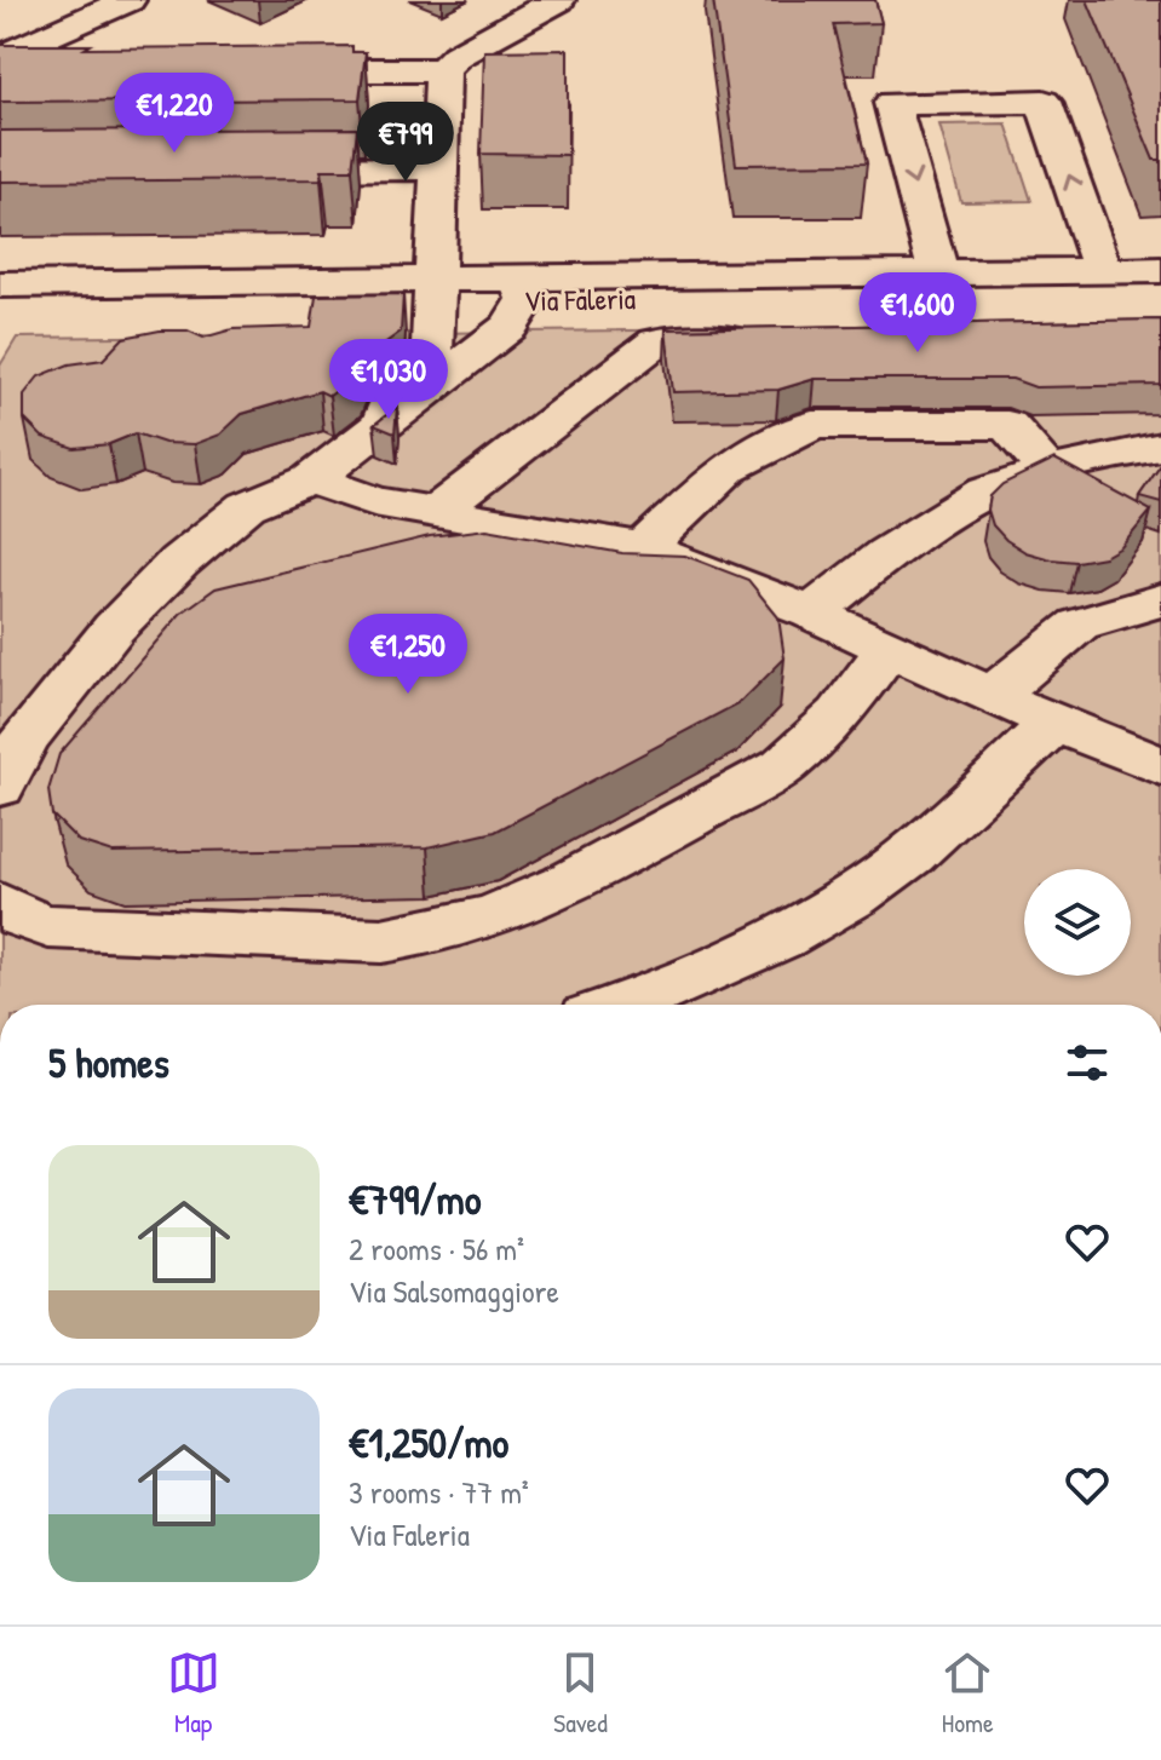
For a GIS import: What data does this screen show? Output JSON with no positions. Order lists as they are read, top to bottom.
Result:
{
  "streets": {
    "street": ["Via Faleria"]
  },
  "page": {
    "price": [
      "€1,220",
      "€799",
      "€1,600",
      "€1,030",
      "€1,250"
    ],
    "heading": "5 homes",
    "list": [
      {
        "name": "€799/mo",
        "note": "2 rooms · 56 m² · Via Salsomaggiore"
      },
      {
        "name": "€1,250/mo",
        "note": "3 rooms · 77 m² · Via Faleria"
      }
    ],
    "tabs": ["Map", "Saved", "Home"]
  }
}
